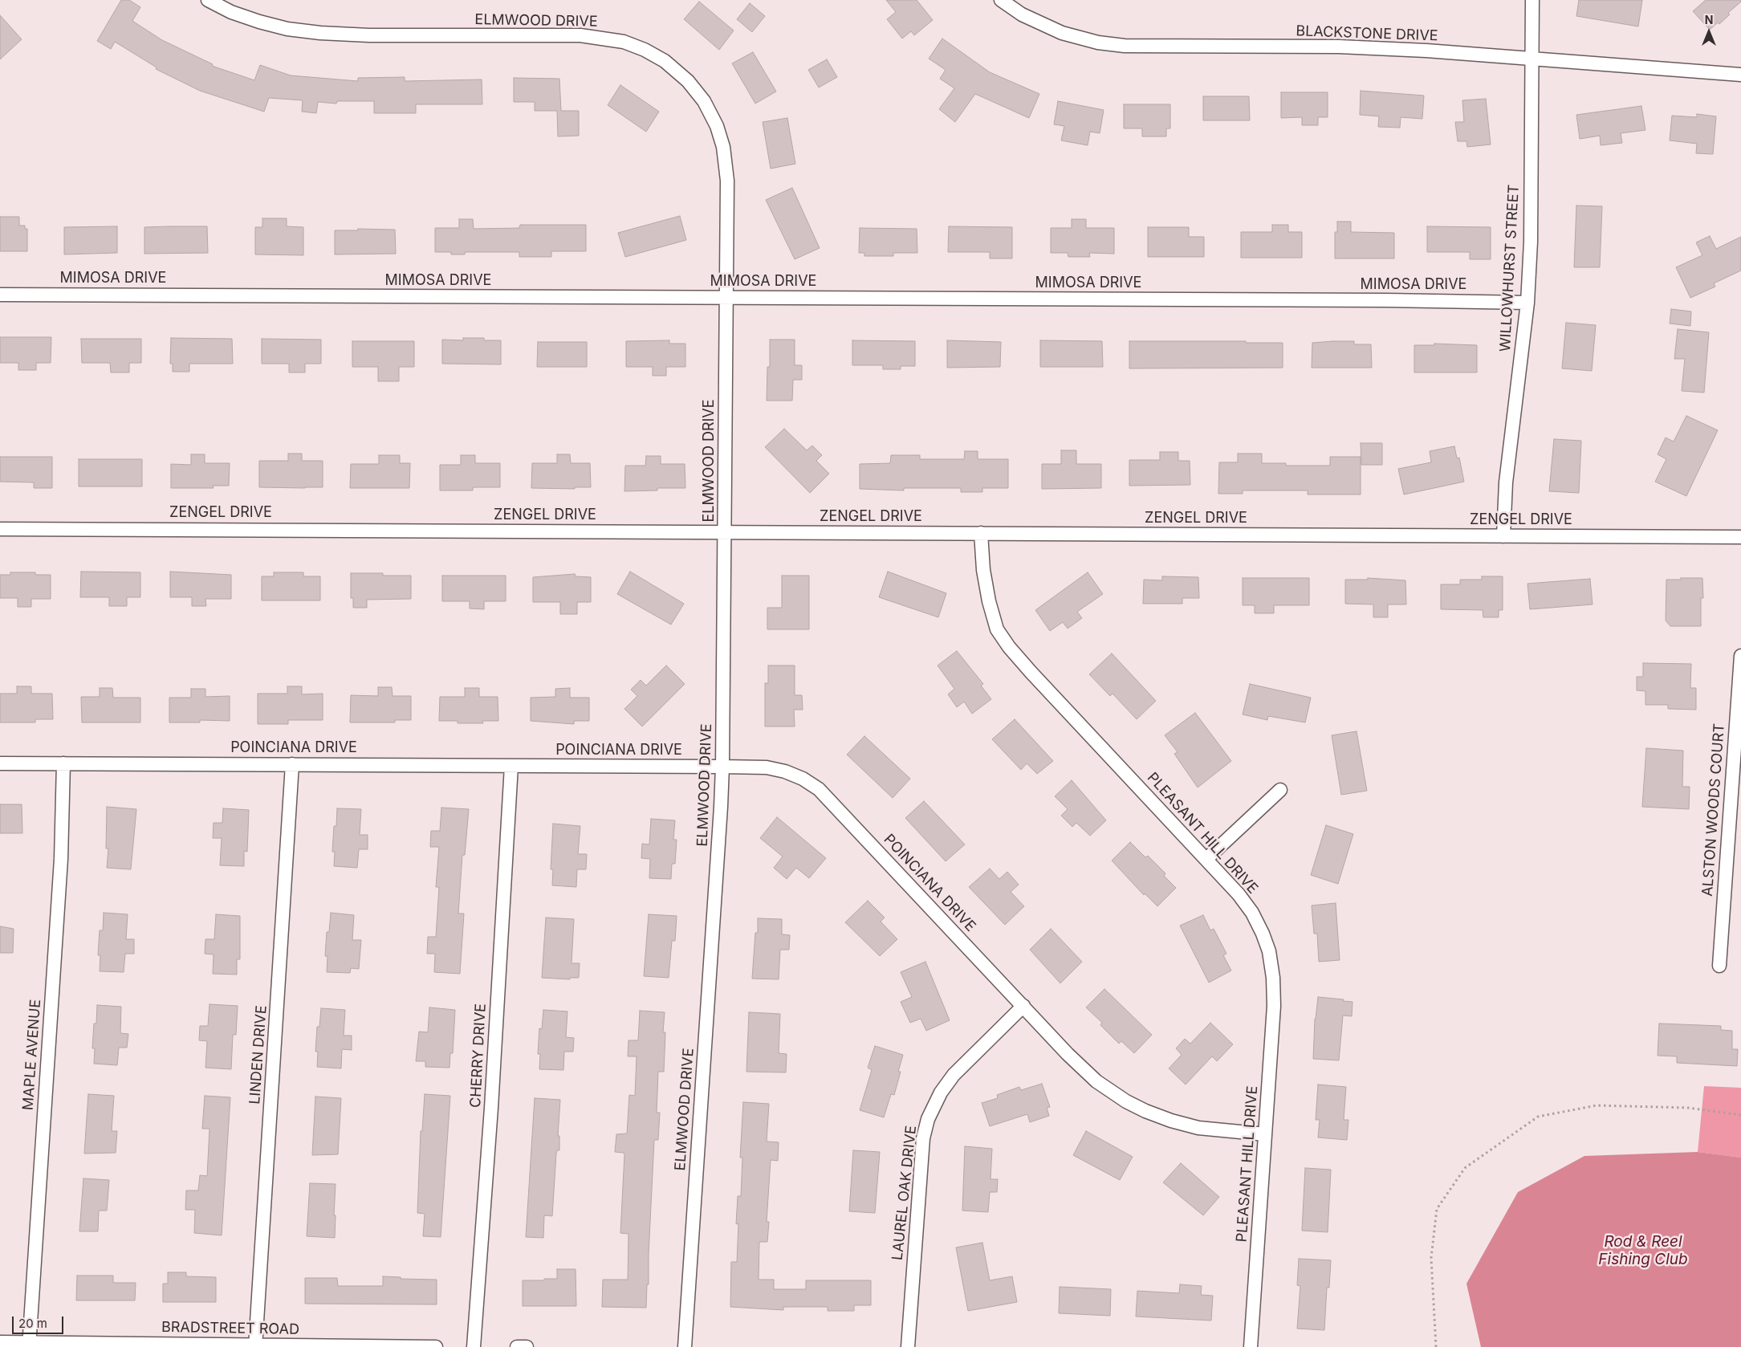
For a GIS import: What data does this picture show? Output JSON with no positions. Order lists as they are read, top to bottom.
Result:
{
  "streets": {
    "street": [
      "ELMWOOD DRIVE",
      "BLACKSTONE DRIVE",
      "WILLOWHURST STREET",
      "MIMOSA DRIVE",
      "ZENGEL DRIVE",
      "POINCIANA DRIVE",
      "ALSTON WOODS COURT",
      "PLEASANT HILL DRIVE",
      "MAPLE AVENUE",
      "LINDEN DRIVE",
      "CHERRY DRIVE",
      "LAUREL OAK DRIVE",
      "BRADSTREET ROAD"
    ]
  },
  "crossings": [
    ["ELMWOOD DRIVE", "MIMOSA DRIVE"],
    ["ELMWOOD DRIVE", "ZENGEL DRIVE"],
    ["ELMWOOD DRIVE", "POINCIANA DRIVE"],
    ["BLACKSTONE DRIVE", "WILLOWHURST STREET"],
    ["WILLOWHURST STREET", "MIMOSA DRIVE"],
    ["WILLOWHURST STREET", "ZENGEL DRIVE"],
    ["ZENGEL DRIVE", "PLEASANT HILL DRIVE"],
    ["POINCIANA DRIVE", "PLEASANT HILL DRIVE"],
    ["POINCIANA DRIVE", "MAPLE AVENUE"],
    ["POINCIANA DRIVE", "LINDEN DRIVE"],
    ["POINCIANA DRIVE", "CHERRY DRIVE"],
    ["POINCIANA DRIVE", "LAUREL OAK DRIVE"],
    ["MAPLE AVENUE", "BRADSTREET ROAD"],
    ["LINDEN DRIVE", "BRADSTREET ROAD"]
  ],
  "water": ["Rod & Reel Fishing Club"],
  "scale_bar": "20 m",
  "north": "top"
}
